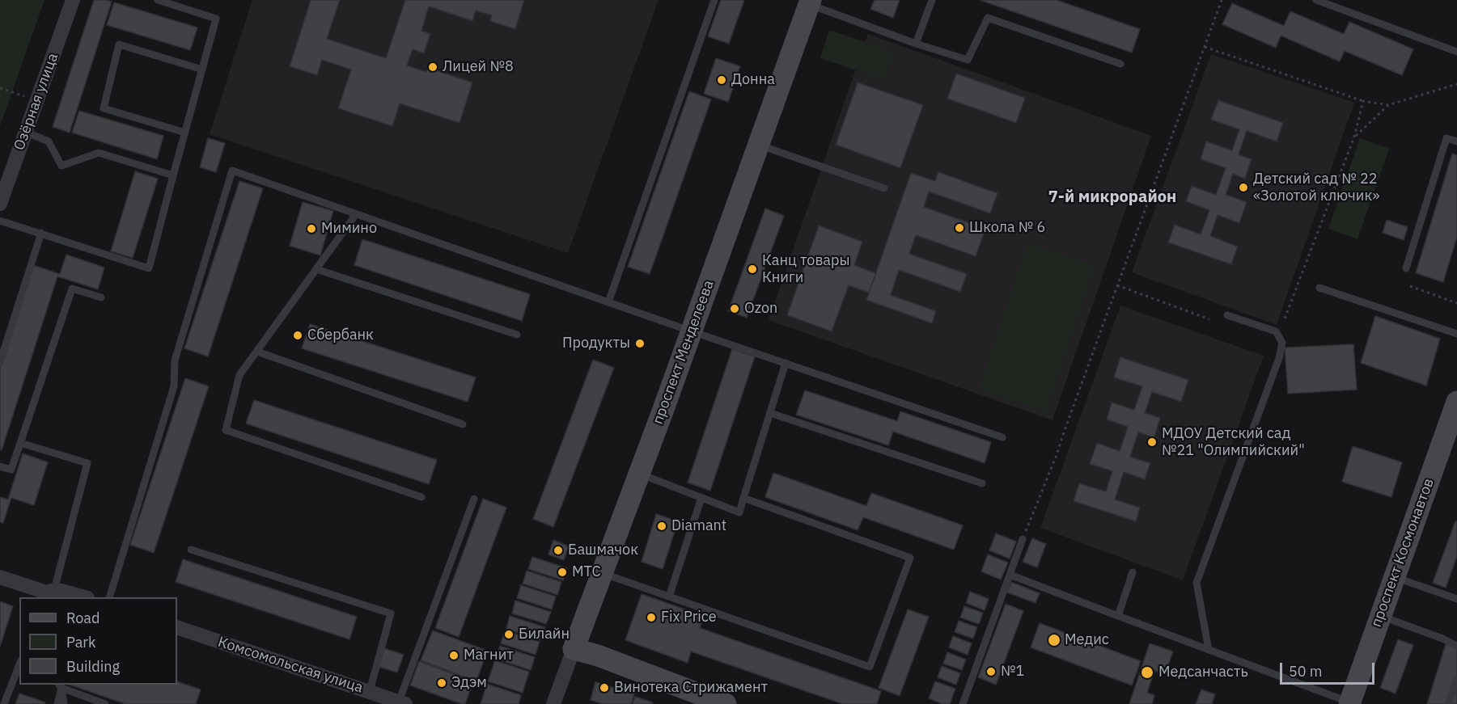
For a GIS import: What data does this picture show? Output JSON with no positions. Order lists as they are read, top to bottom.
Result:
{
  "streets": {
    "street": [
      "Озёрная улица",
      "проспект Менделеева",
      "проспект Космонавтов",
      "Комсомольская улица"
    ]
  },
  "districts": ["7-й микрорайон"],
  "places": [
    "Лицей №8",
    "Донна",
    "Детский сад № 22 «Золотой ключик»",
    "Школа № 6",
    "Мимино",
    "Канц товары Книги",
    "Ozon",
    "Сбербанк",
    "Продукты",
    "МДОУ Детский сад №21 \"Олимпийский\"",
    "Diamant",
    "Башмачок",
    "МТС",
    "Fix Price",
    "Билайн",
    "Медис",
    "Магнит",
    "№1",
    "Медсанчасть",
    "Эдэм",
    "Винотека Стрижамент"
  ],
  "legend": ["Road", "Park", "Building"],
  "scale_bar": "50 m"
}
